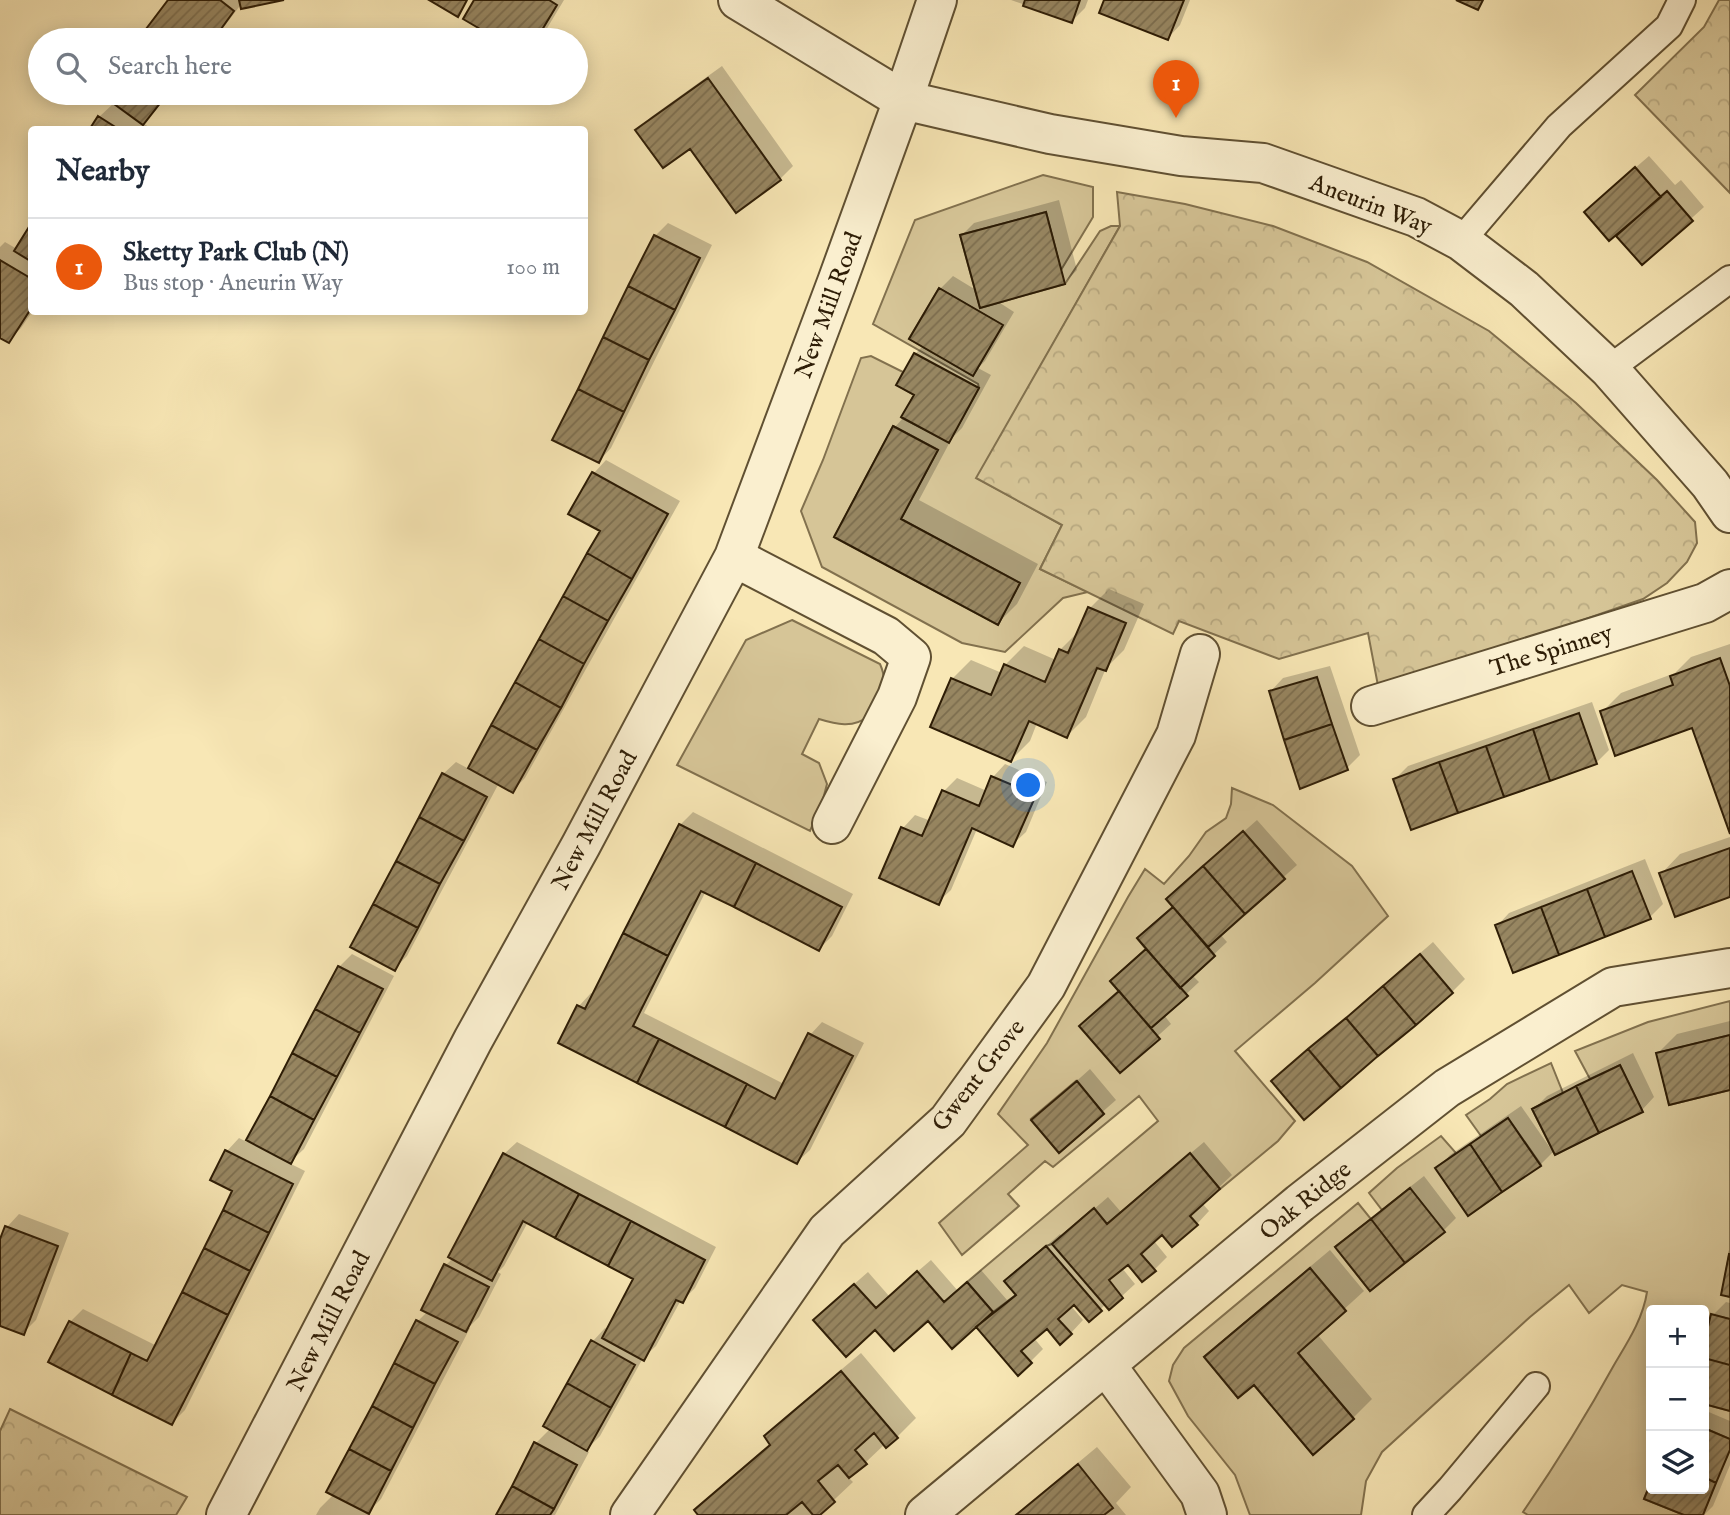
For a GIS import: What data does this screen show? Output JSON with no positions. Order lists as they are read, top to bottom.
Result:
{
  "streets": {
    "street": [
      "Aneurin Way",
      "New Mill Road",
      "The Spinney",
      "Gwent Grove",
      "Oak Ridge"
    ]
  },
  "crossings": [
    ["Aneurin Way", "New Mill Road"]
  ],
  "page": {
    "search": "Search here",
    "pins": "1",
    "heading": "Nearby",
    "list": [
      {
        "mark": "1",
        "name": "Sketty Park Club (N)",
        "note": "Bus stop · Aneurin Way",
        "value": "100 m"
      }
    ],
    "map_buttons": ["+", "−"]
  }
}
